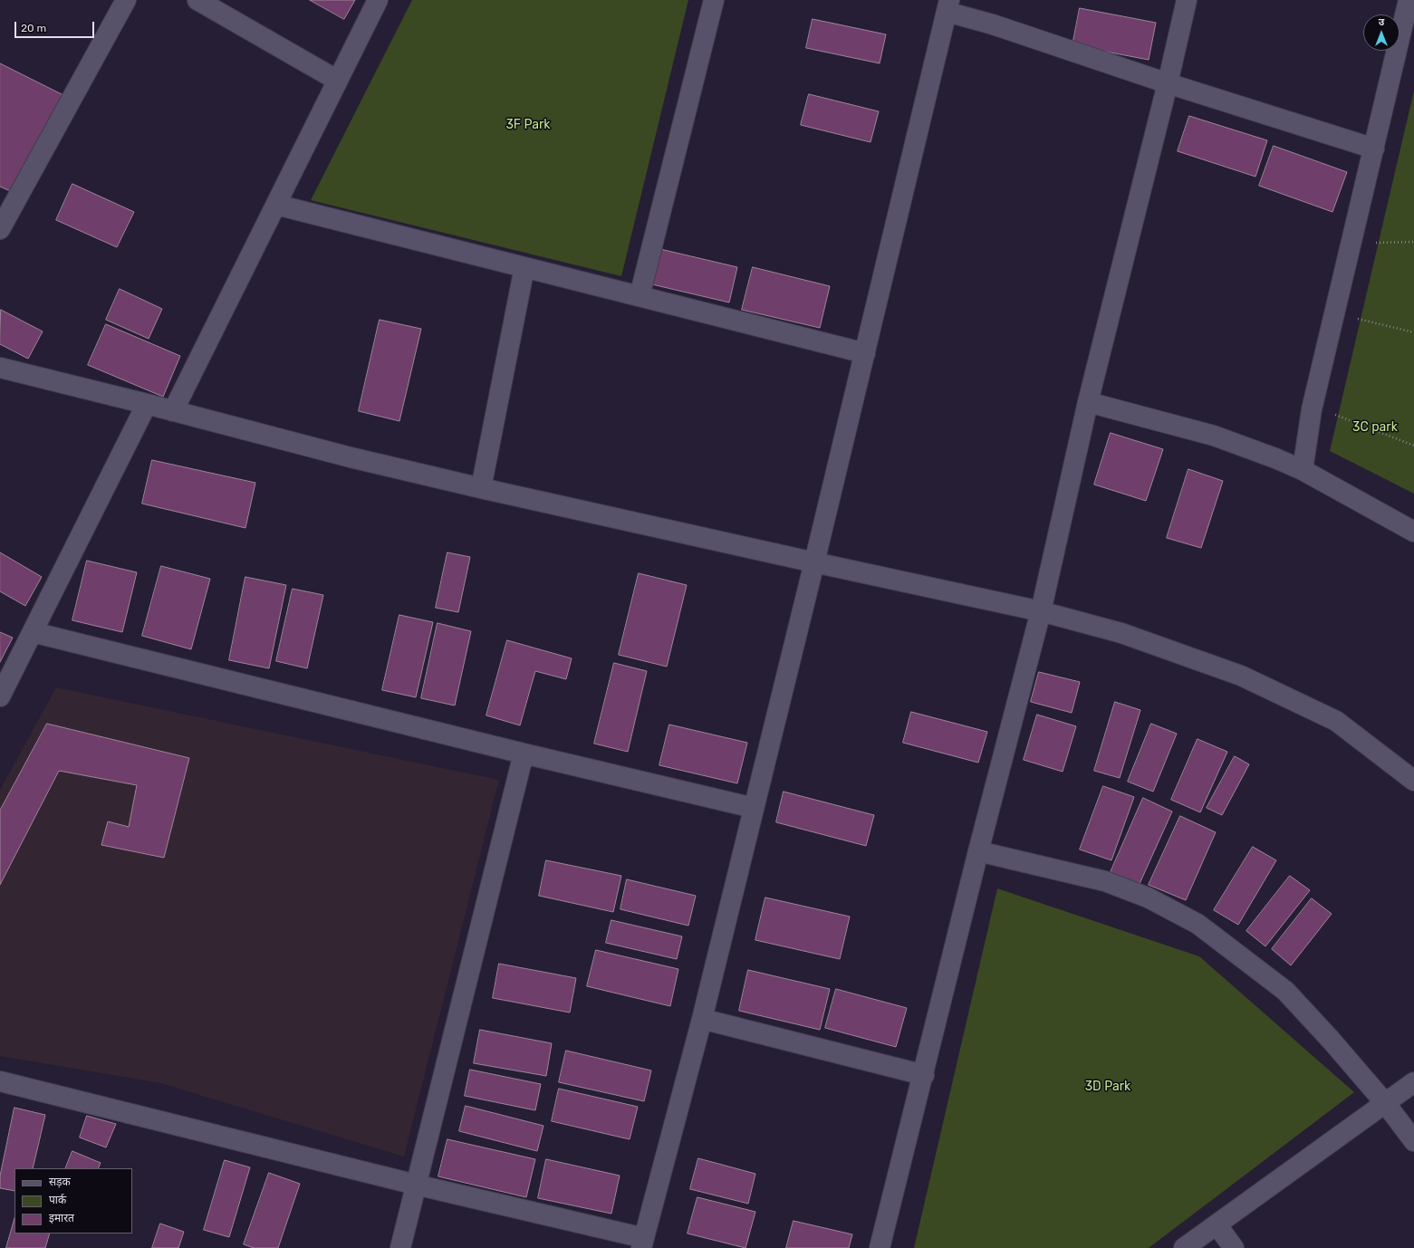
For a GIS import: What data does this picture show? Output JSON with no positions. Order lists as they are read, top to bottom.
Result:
{
  "parks": ["3F Park", "3C park", "3D Park"],
  "legend": ["सड़क", "पार्क", "इमारत"],
  "scale_bar": "20 m",
  "north": "top"
}
